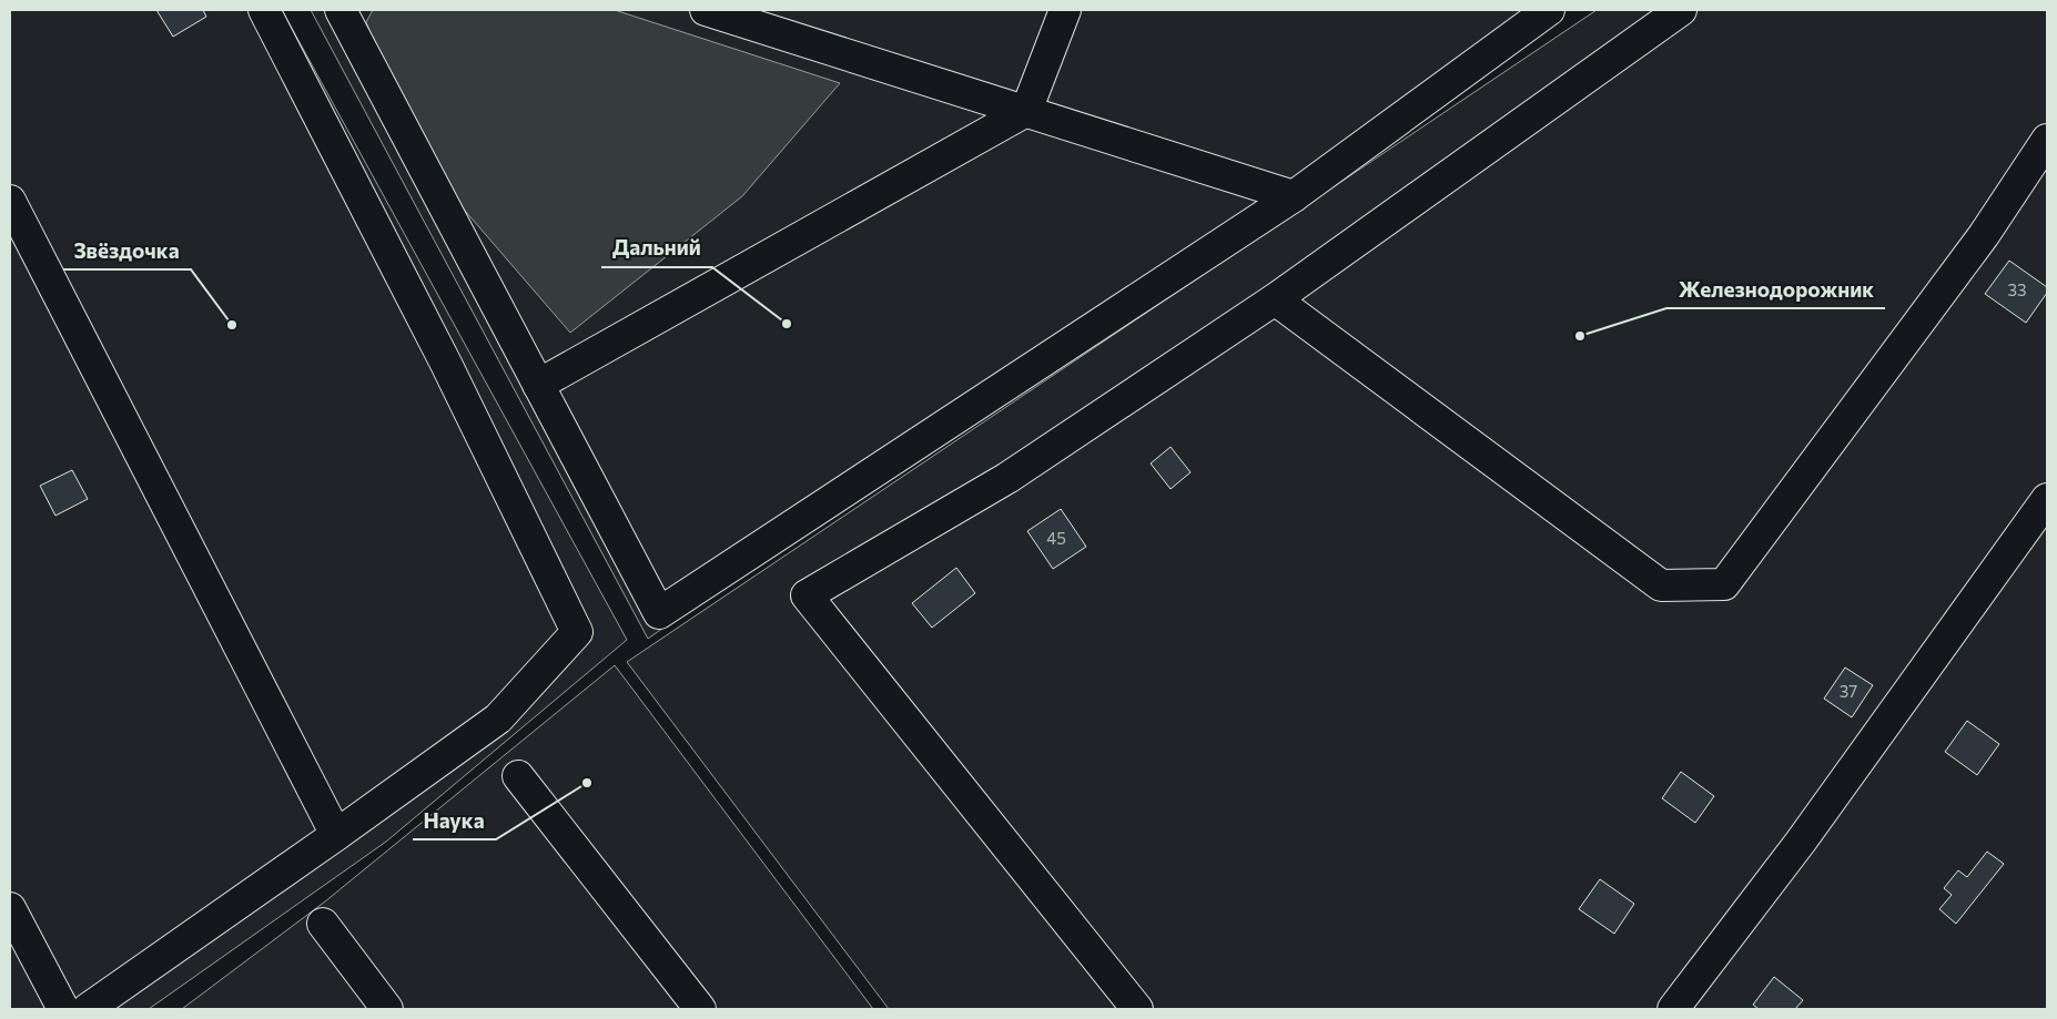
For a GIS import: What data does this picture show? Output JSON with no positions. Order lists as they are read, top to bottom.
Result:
{
  "places": [
    "Дальний",
    "Звёздочка",
    "Железнодорожник",
    "Наука"
  ],
  "house_numbers": ["33", "45", "37"]
}
